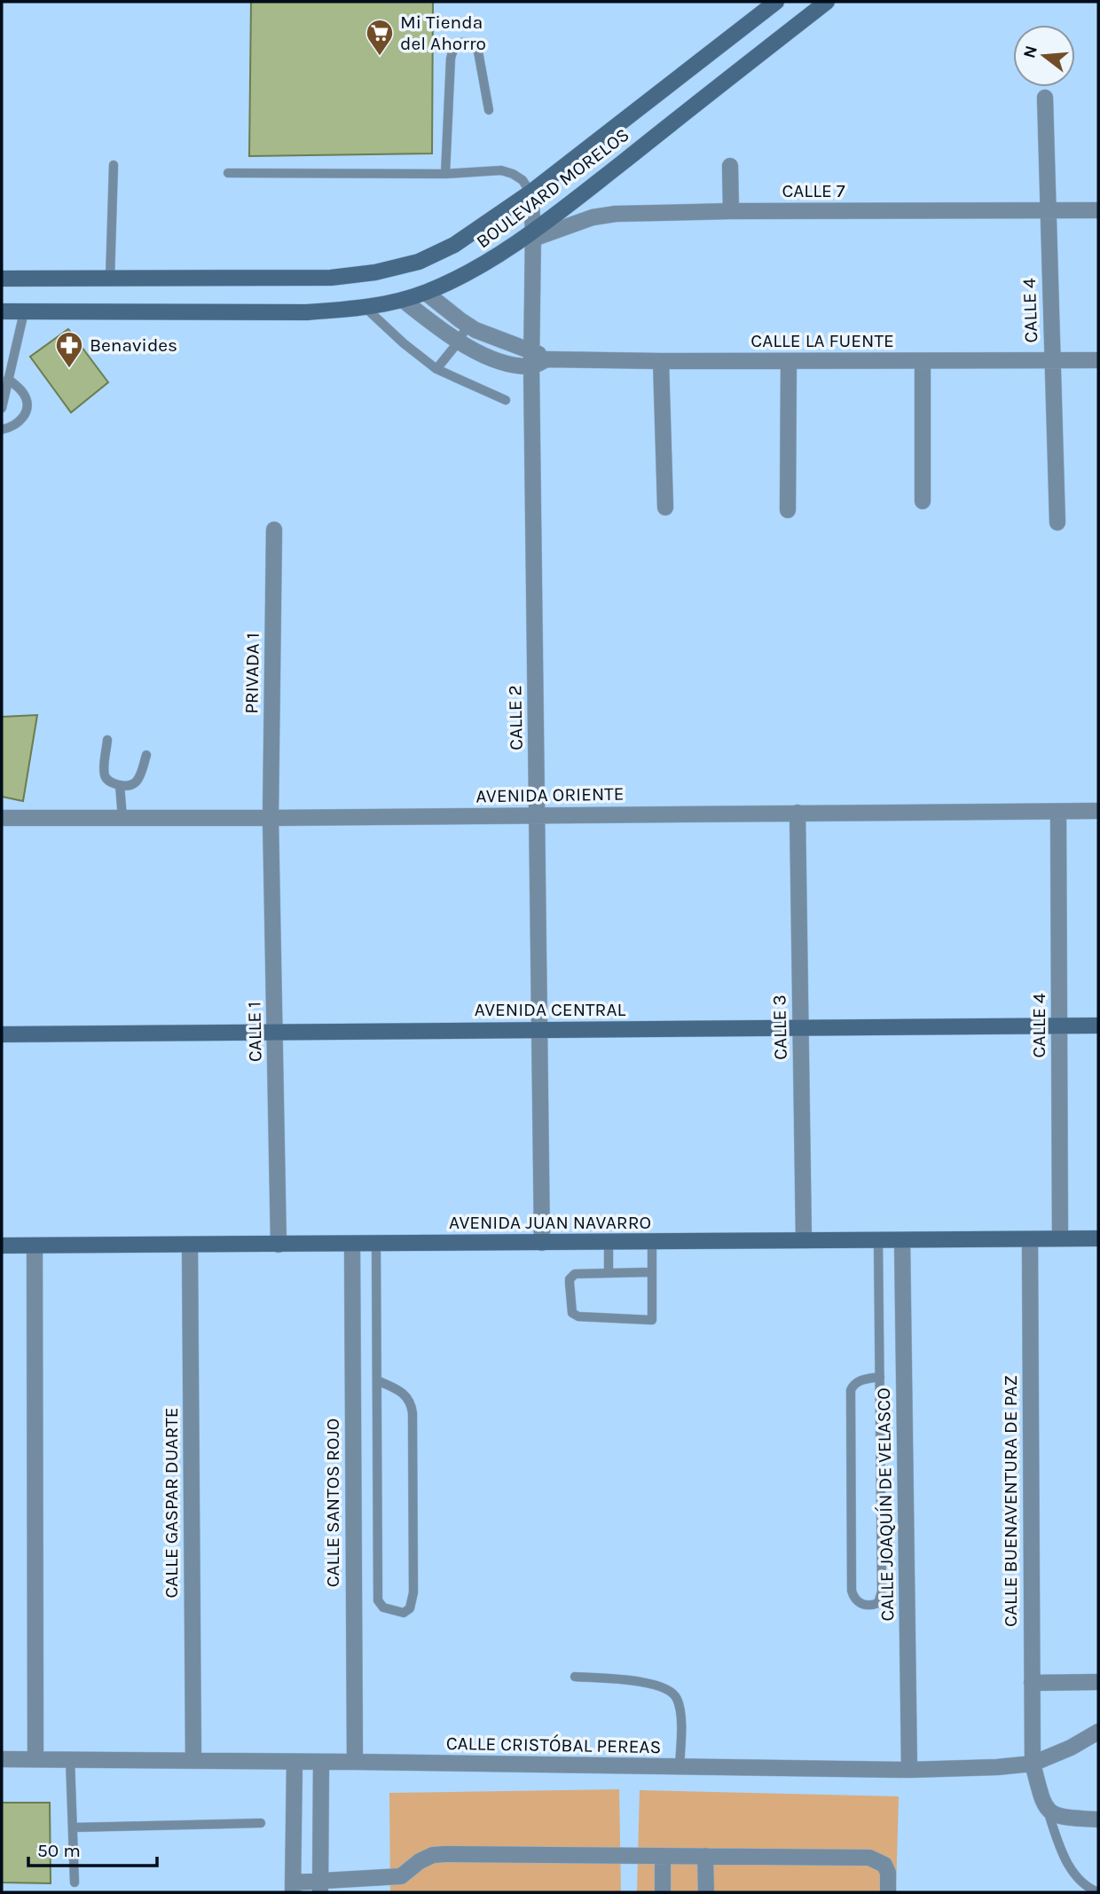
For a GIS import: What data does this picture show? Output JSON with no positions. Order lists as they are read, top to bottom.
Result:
{
  "streets": {
    "main road": ["BOULEVARD MORELOS", "AVENIDA CENTRAL", "AVENIDA JUAN NAVARRO"],
    "street": [
      "CALLE 7",
      "CALLE 4",
      "CALLE LA FUENTE",
      "PRIVADA 1",
      "CALLE 2",
      "AVENIDA ORIENTE",
      "CALLE 3",
      "CALLE 1",
      "CALLE BUENAVENTURA DE PAZ",
      "CALLE GASPAR DUARTE",
      "CALLE SANTOS ROJO",
      "CALLE JOAQUÍN DE VELASCO",
      "CALLE CRISTÓBAL PEREAS"
    ]
  },
  "crossings": [
    ["BOULEVARD MORELOS", "CALLE 7"],
    ["BOULEVARD MORELOS", "CALLE 2"],
    ["CALLE 7", "CALLE 4"],
    ["CALLE 7", "CALLE 2"],
    ["CALLE 4", "CALLE LA FUENTE"],
    ["CALLE 4", "AVENIDA ORIENTE"],
    ["CALLE 4", "AVENIDA CENTRAL"],
    ["CALLE 4", "AVENIDA JUAN NAVARRO"],
    ["CALLE LA FUENTE", "CALLE 2"],
    ["PRIVADA 1", "AVENIDA ORIENTE"],
    ["PRIVADA 1", "CALLE 1"],
    ["CALLE 2", "AVENIDA ORIENTE"],
    ["CALLE 2", "AVENIDA CENTRAL"],
    ["CALLE 2", "AVENIDA JUAN NAVARRO"],
    ["AVENIDA ORIENTE", "CALLE 3"],
    ["AVENIDA ORIENTE", "CALLE 1"],
    ["AVENIDA CENTRAL", "CALLE 3"],
    ["AVENIDA CENTRAL", "CALLE 1"],
    ["CALLE 3", "AVENIDA JUAN NAVARRO"],
    ["CALLE 1", "AVENIDA JUAN NAVARRO"],
    ["AVENIDA JUAN NAVARRO", "CALLE BUENAVENTURA DE PAZ"],
    ["AVENIDA JUAN NAVARRO", "CALLE GASPAR DUARTE"],
    ["AVENIDA JUAN NAVARRO", "CALLE SANTOS ROJO"],
    ["AVENIDA JUAN NAVARRO", "CALLE JOAQUÍN DE VELASCO"],
    ["CALLE BUENAVENTURA DE PAZ", "CALLE CRISTÓBAL PEREAS"],
    ["CALLE GASPAR DUARTE", "CALLE CRISTÓBAL PEREAS"],
    ["CALLE SANTOS ROJO", "CALLE CRISTÓBAL PEREAS"],
    ["CALLE JOAQUÍN DE VELASCO", "CALLE CRISTÓBAL PEREAS"]
  ],
  "places": {
    "supermarket": ["Mi Tienda del Ahorro"],
    "pharmacy": ["Benavides"]
  },
  "scale_bar": "50 m",
  "north": "left"
}
